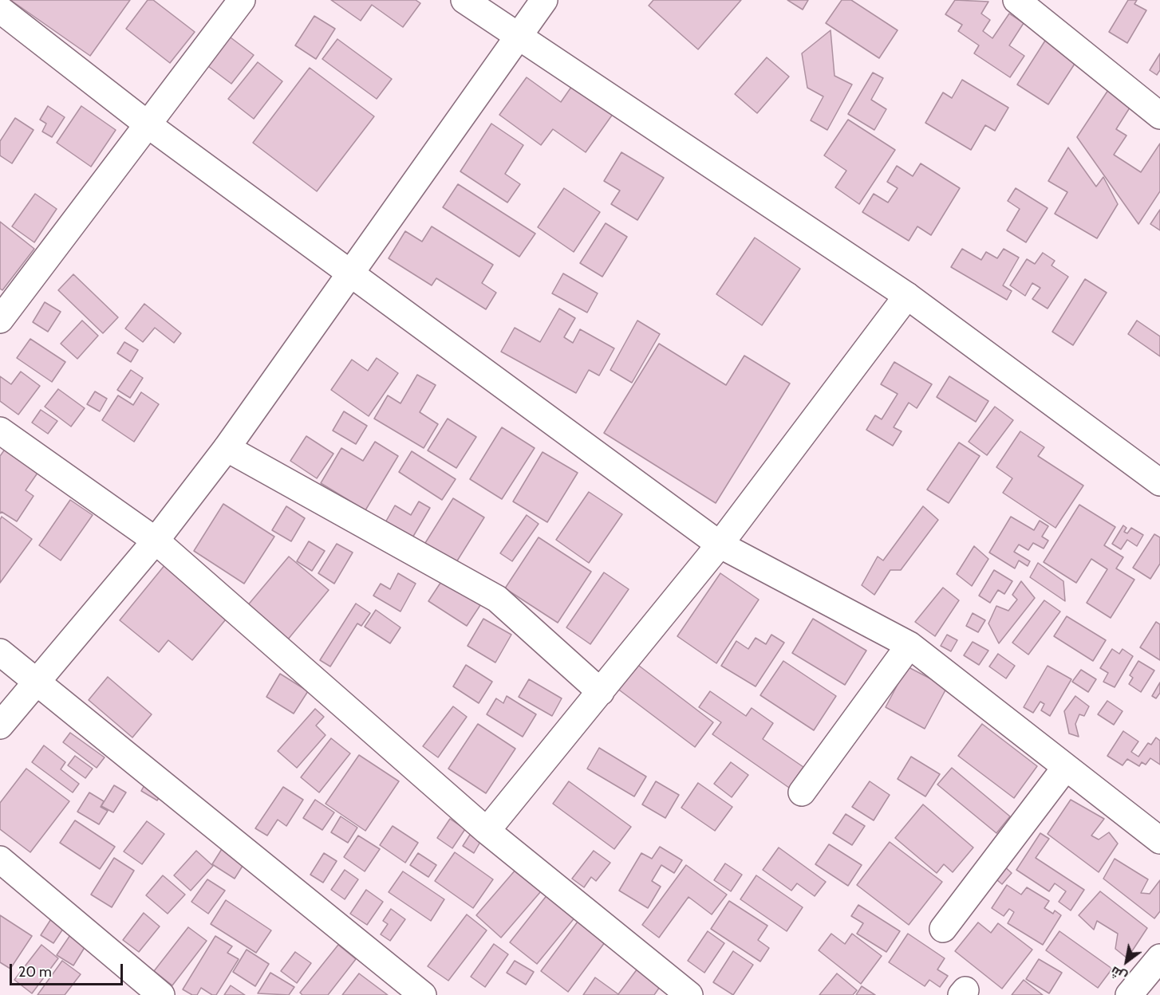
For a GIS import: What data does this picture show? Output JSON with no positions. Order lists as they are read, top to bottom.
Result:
{
  "scale_bar": "20 m",
  "north": "bottom left"
}
